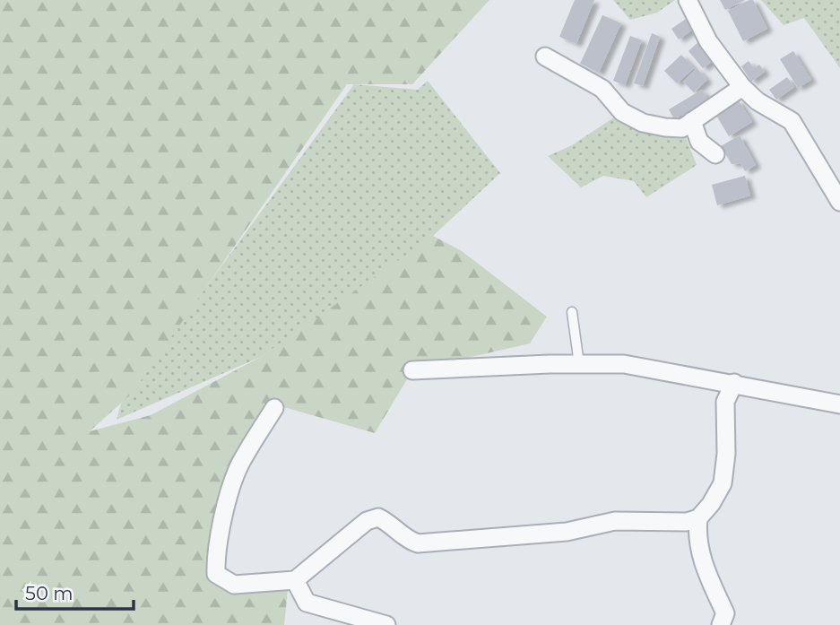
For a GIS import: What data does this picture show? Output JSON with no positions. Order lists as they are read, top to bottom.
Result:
{
  "scale_bar": "50 m"
}
